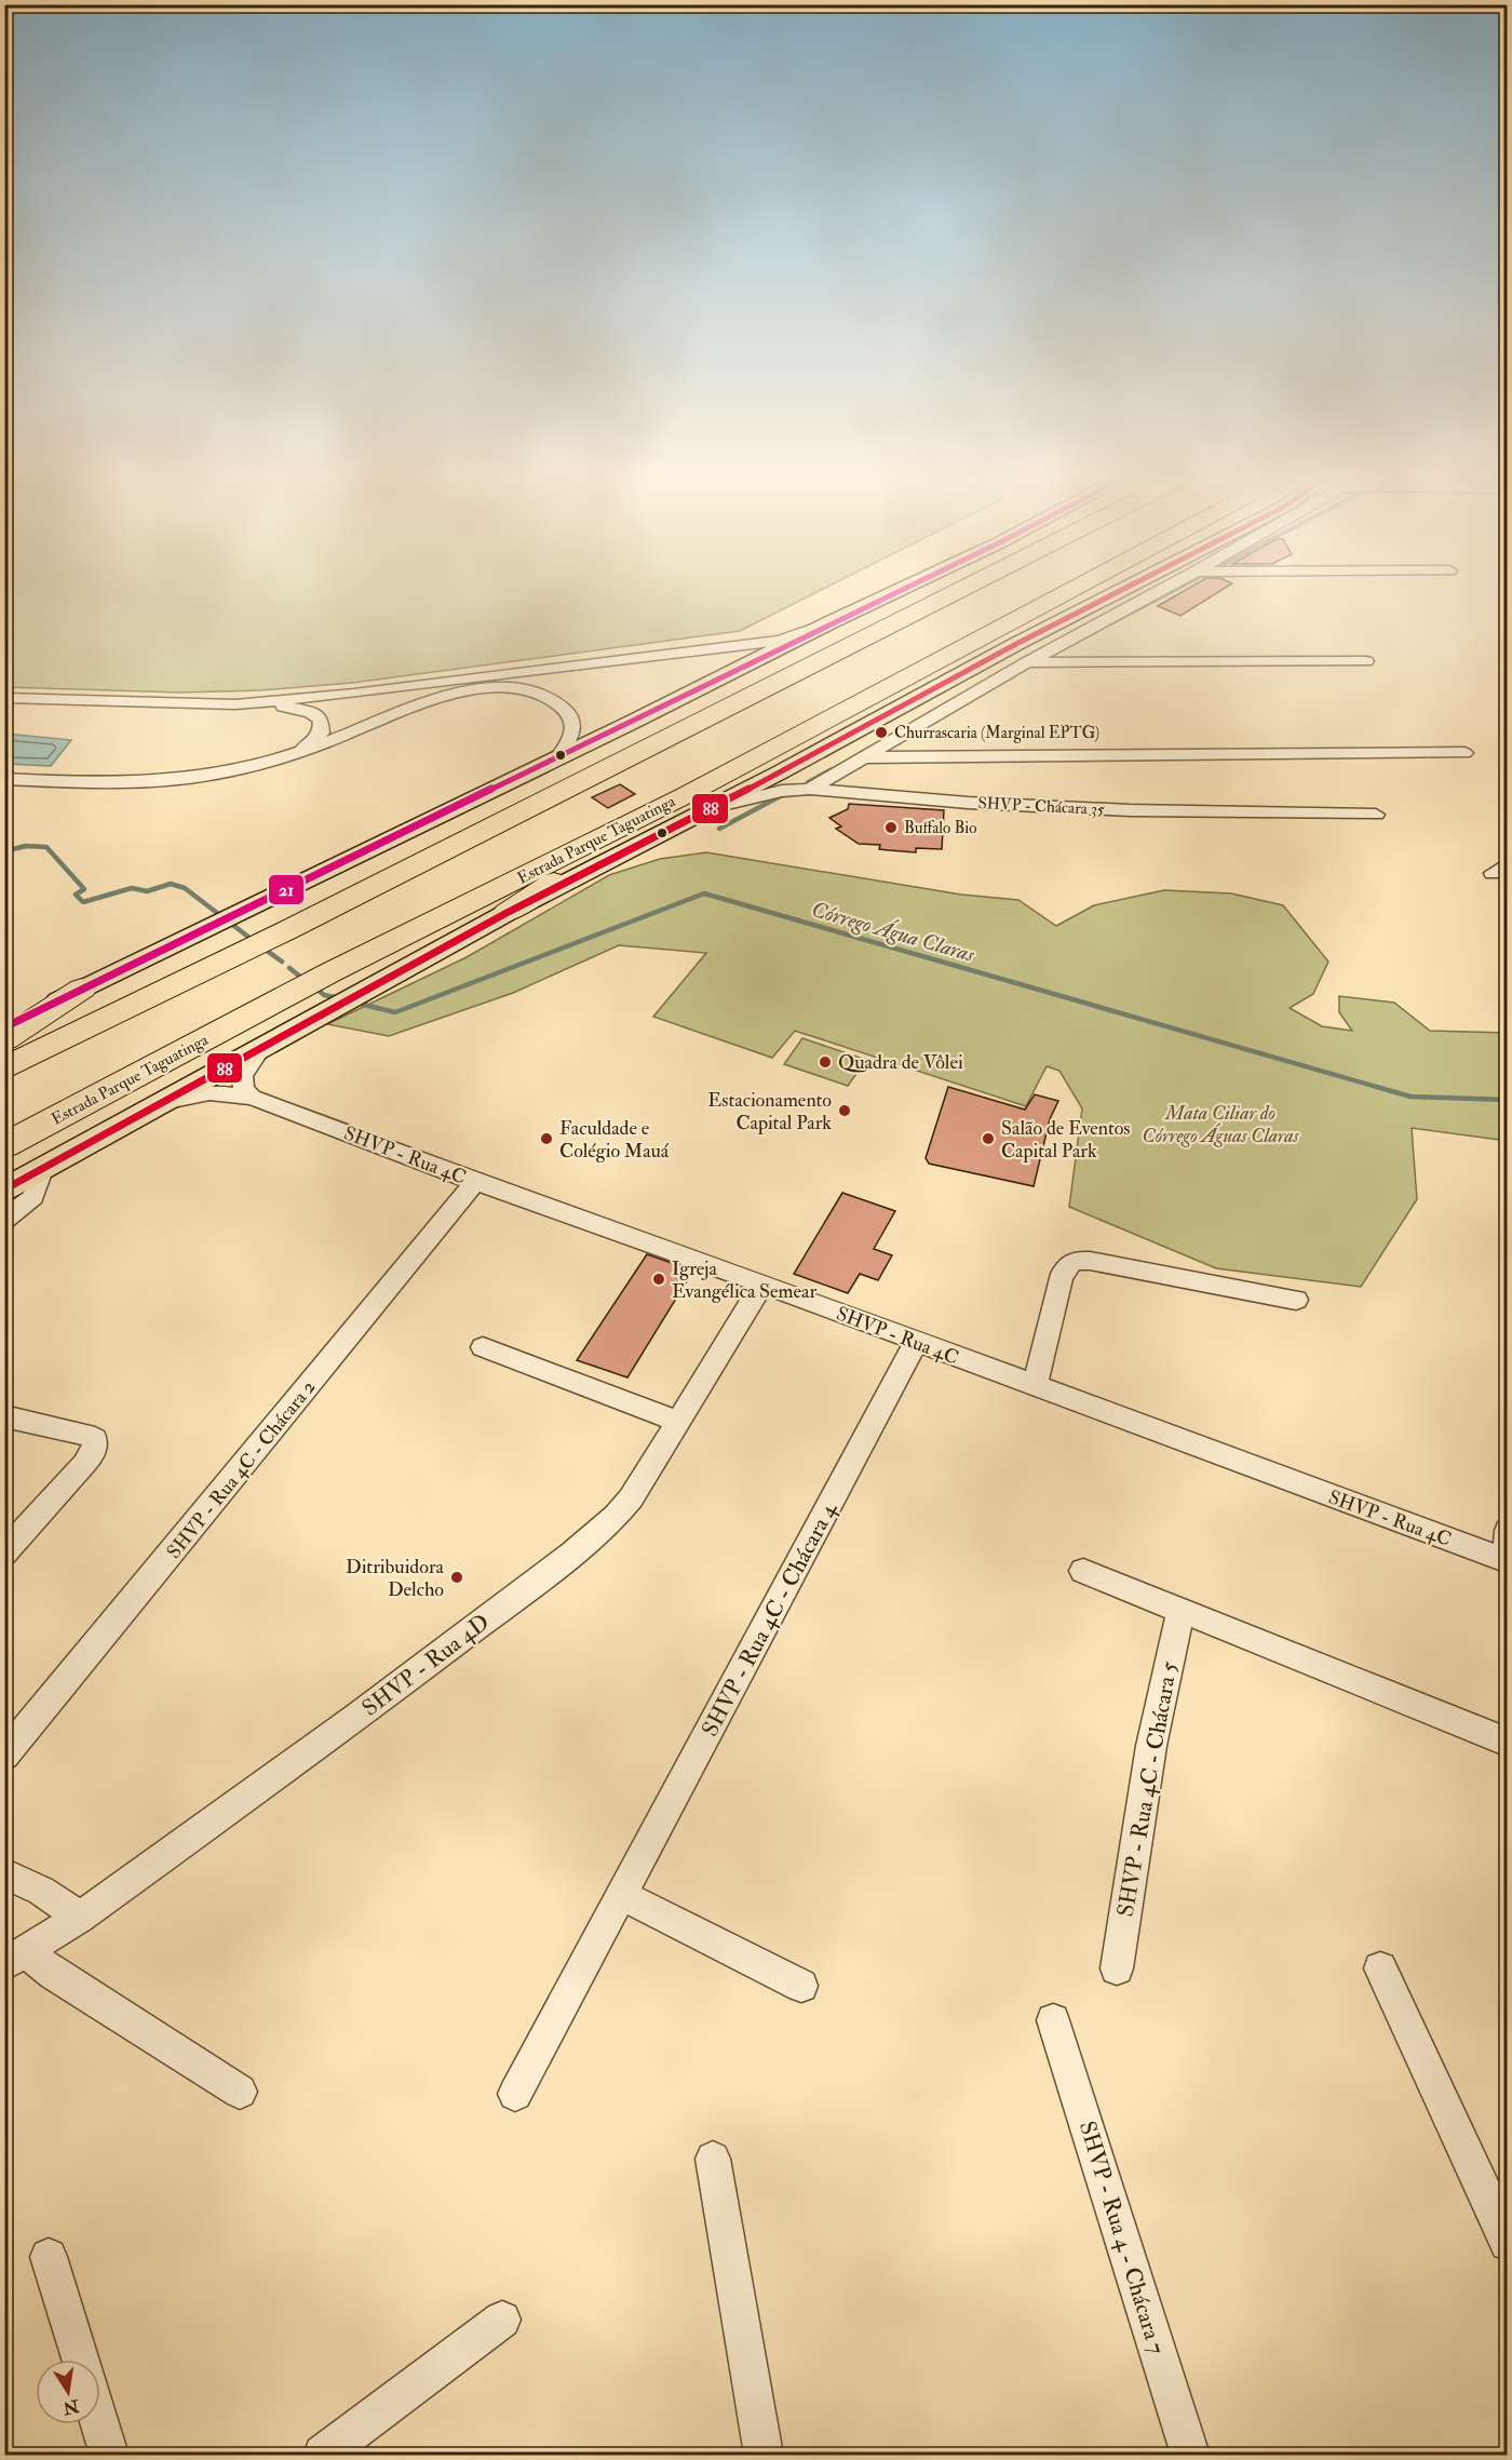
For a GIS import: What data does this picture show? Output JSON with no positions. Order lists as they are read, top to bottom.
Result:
{
  "streets": {
    "highway": ["Estrada Parque Taguatinga"],
    "street": [
      "SHVP - Chácara 35",
      "SHVP - Rua 4C",
      "SHVP - Rua 4C - Chácara 2",
      "SHVP - Rua 4C - Chácara 4",
      "SHVP - Rua 4D",
      "SHVP - Rua 4C - Chácara 5",
      "SHVP - Rua 4 - Chácara 7"
    ]
  },
  "crossings": [
    ["SHVP - Rua 4C", "SHVP - Rua 4C - Chácara 2"],
    ["SHVP - Rua 4C", "SHVP - Rua 4C - Chácara 4"],
    ["SHVP - Rua 4C", "SHVP - Rua 4D"]
  ],
  "water": ["Córrego Água Claras"],
  "parks": ["Mata Ciliar do Córrego Águas Claras"],
  "places": [
    "Churrascaria (Marginal EPTG)",
    "Buffalo Bio",
    "Quadra de Vôlei",
    "Estacionamento Capital Park",
    "Faculdade e Colégio Mauá",
    "Salão de Eventos Capital Park",
    "Igreja Evangélica Semear",
    "Ditribuidora Delcho"
  ],
  "lines": ["transit line 21", "transit line 88"],
  "north": "bottom"
}
